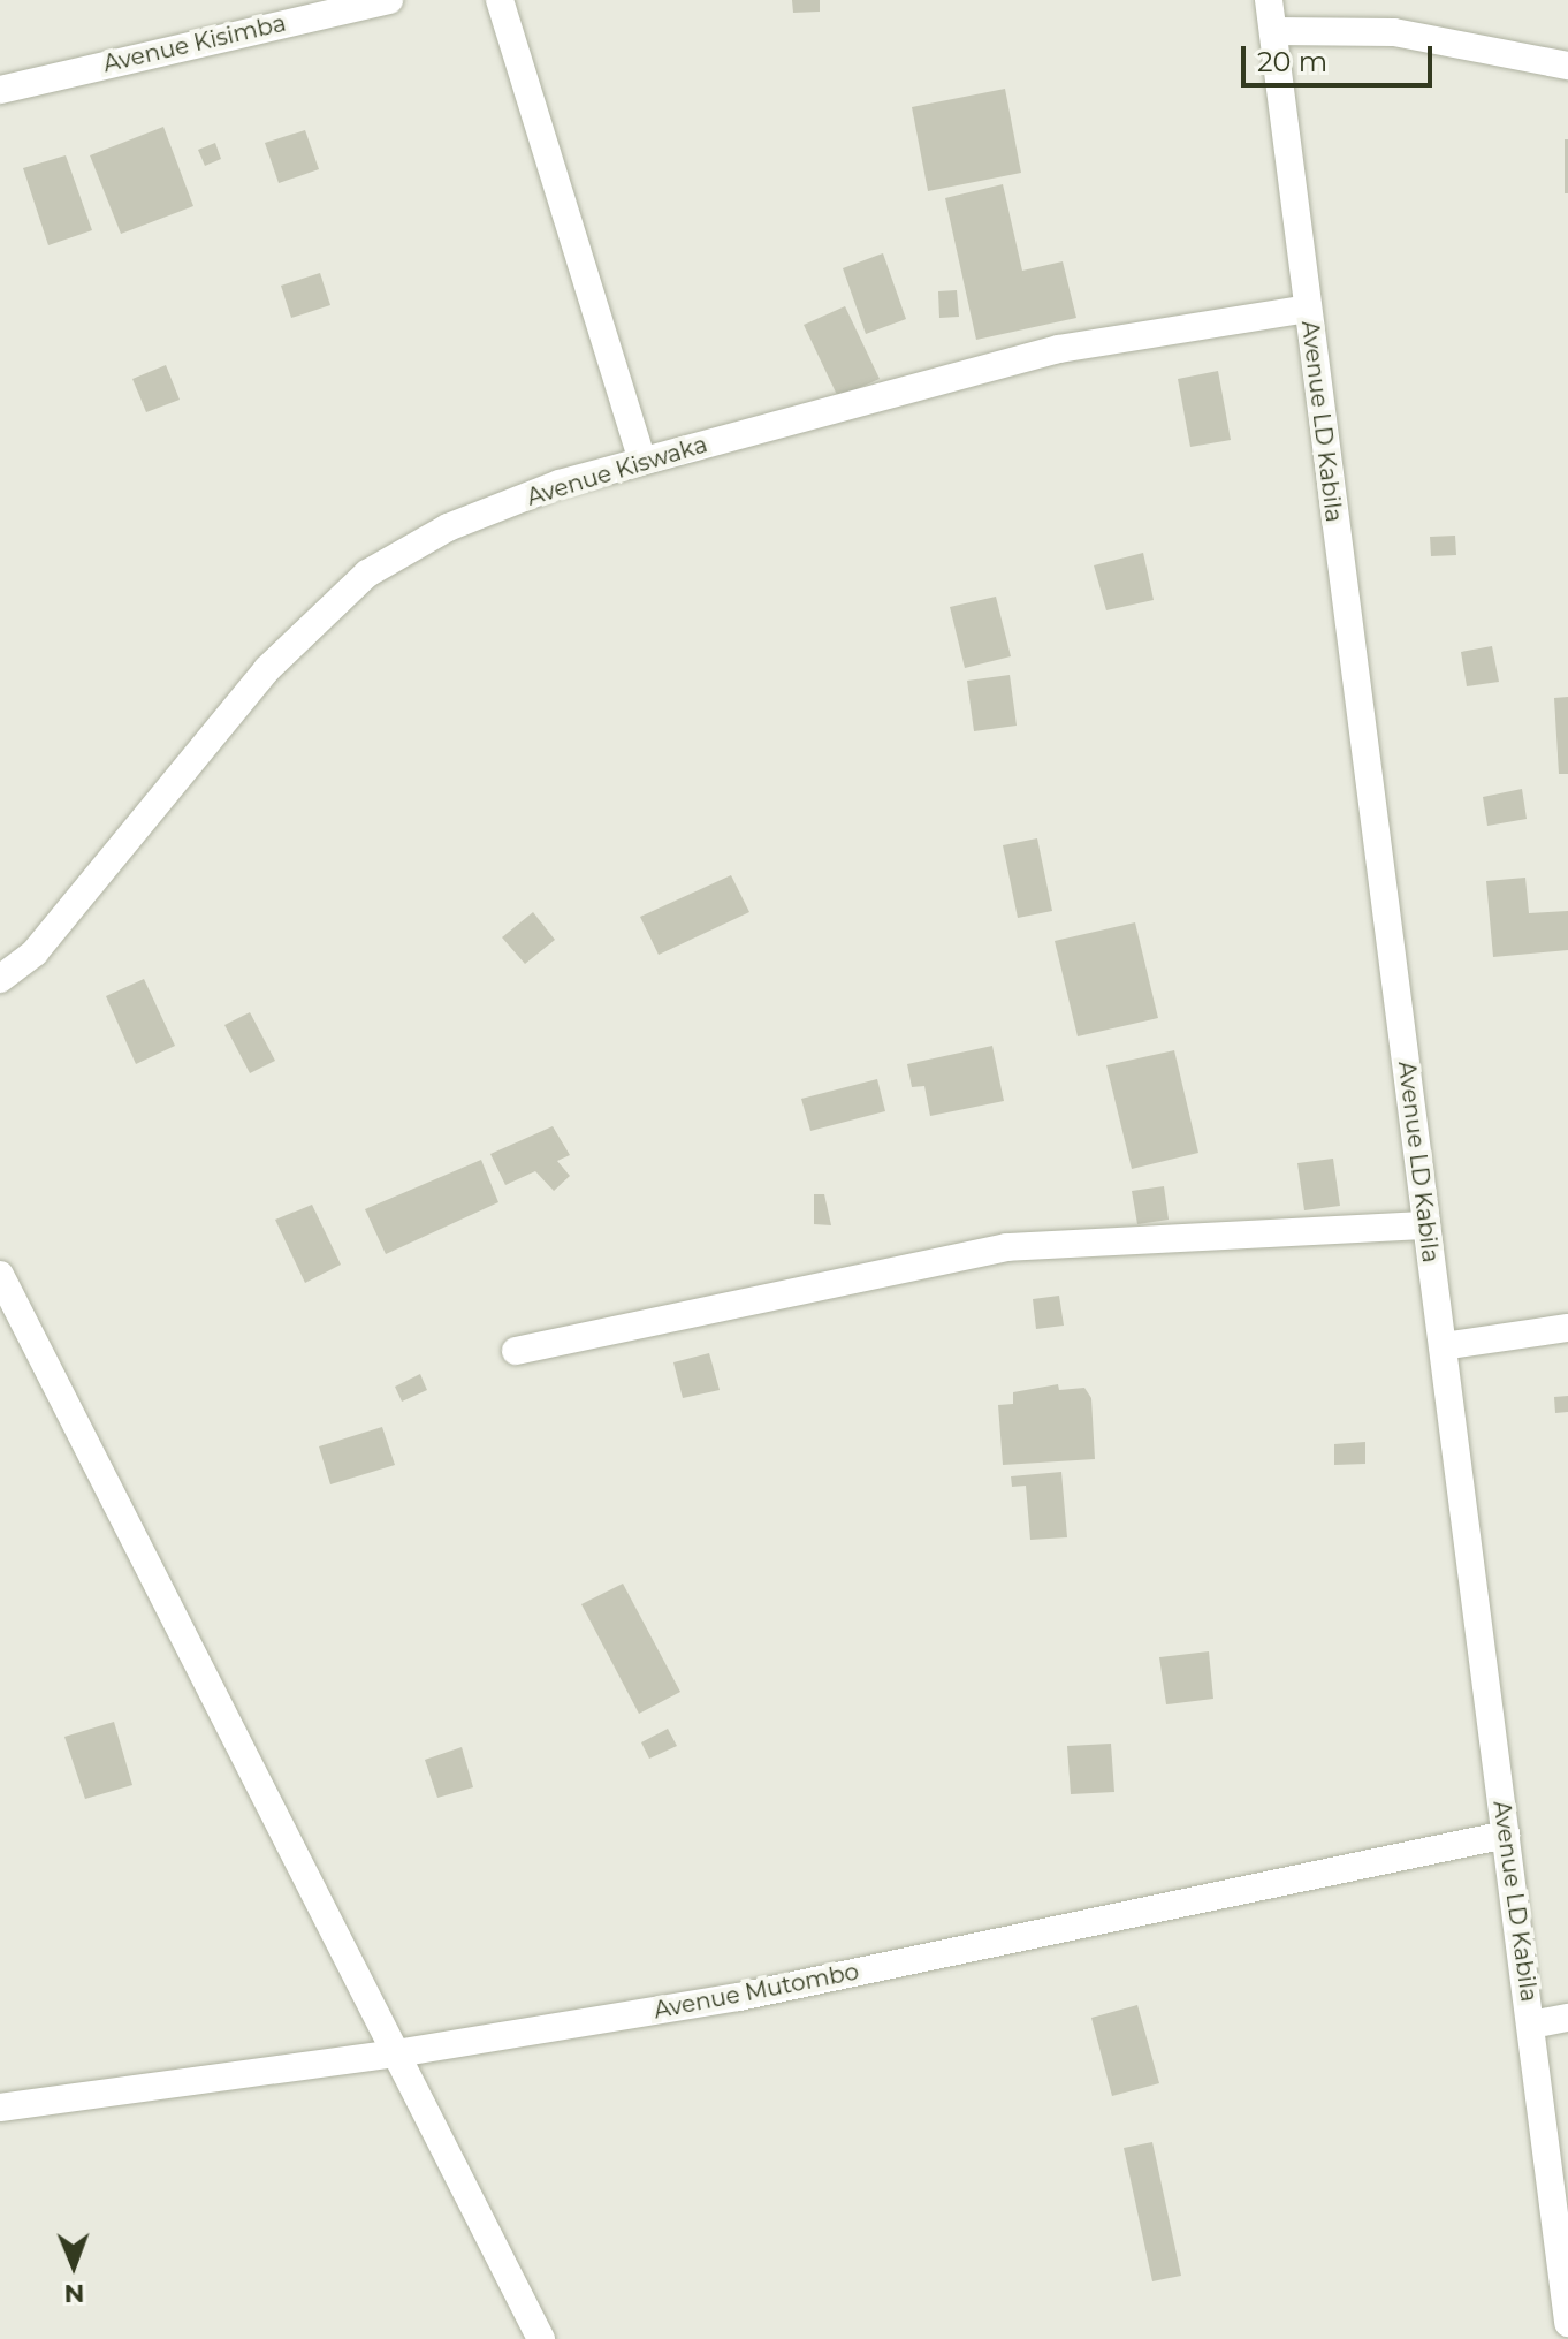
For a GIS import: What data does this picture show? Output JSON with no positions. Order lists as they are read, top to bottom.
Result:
{
  "streets": {
    "street": [
      "Avenue Kisimba",
      "Avenue LD Kabila",
      "Avenue Kiswaka",
      "Avenue Mutombo"
    ]
  },
  "crossings": [
    ["Avenue LD Kabila", "Avenue Kiswaka"],
    ["Avenue LD Kabila", "Avenue Mutombo"]
  ],
  "scale_bar": "20 m",
  "north": "bottom"
}
